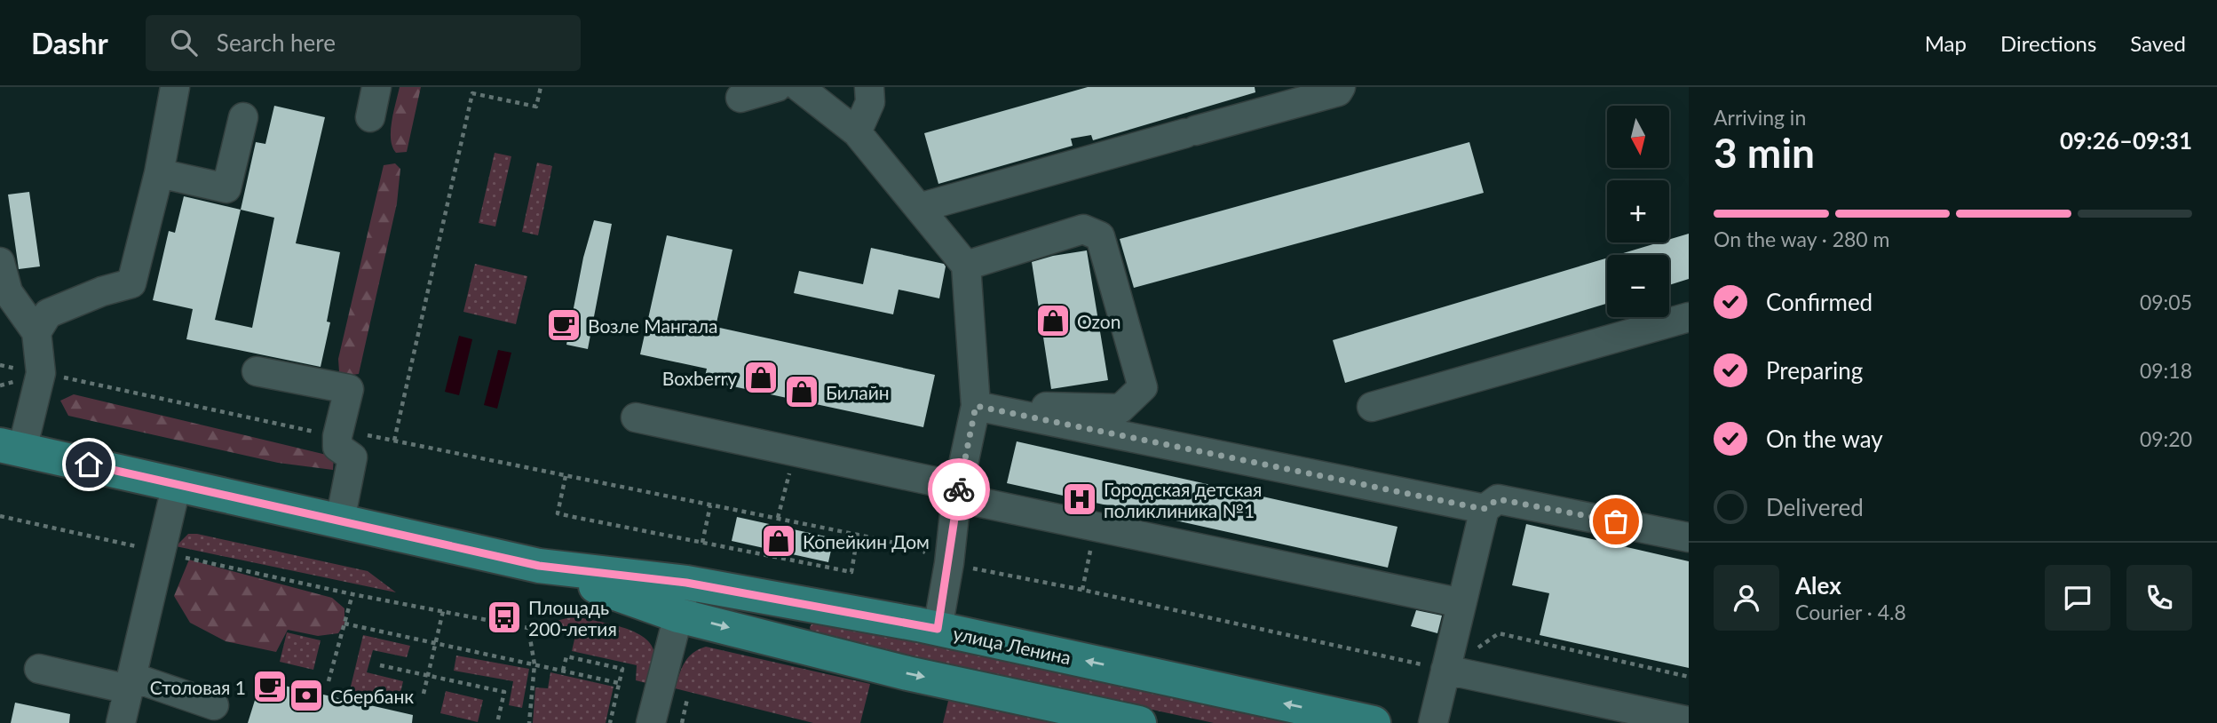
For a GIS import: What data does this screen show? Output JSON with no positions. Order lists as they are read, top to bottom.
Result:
{
  "streets": {
    "main road": ["улица Ленина"]
  },
  "places": {
    "shop": [
      "Ozon",
      "Boxberry",
      "Билайн",
      "Копейкин Дом"
    ],
    "cafe": ["Возле Мангала", "Столовая 1"],
    "hospital": ["Городская детская поликлиника №1"],
    "bus stop": ["Площадь 200-летия"],
    "bank": ["Сбербанк"]
  },
  "north": "bottom",
  "page": {
    "header": "Dashr",
    "search": "Search here",
    "nav": ["Map", "Directions", "Saved"],
    "heading": ["3 min", "Arriving in", "09:26–09:31"],
    "panel": ["Alex", "Courier · 4.8"],
    "map_buttons": ["+", "−"],
    "bar": "On the way · 280 m",
    "list": [
      ["Confirmed", "09:05"],
      ["Preparing", "09:18"],
      ["On the way", "09:20"],
      "Delivered"
    ]
  }
}
